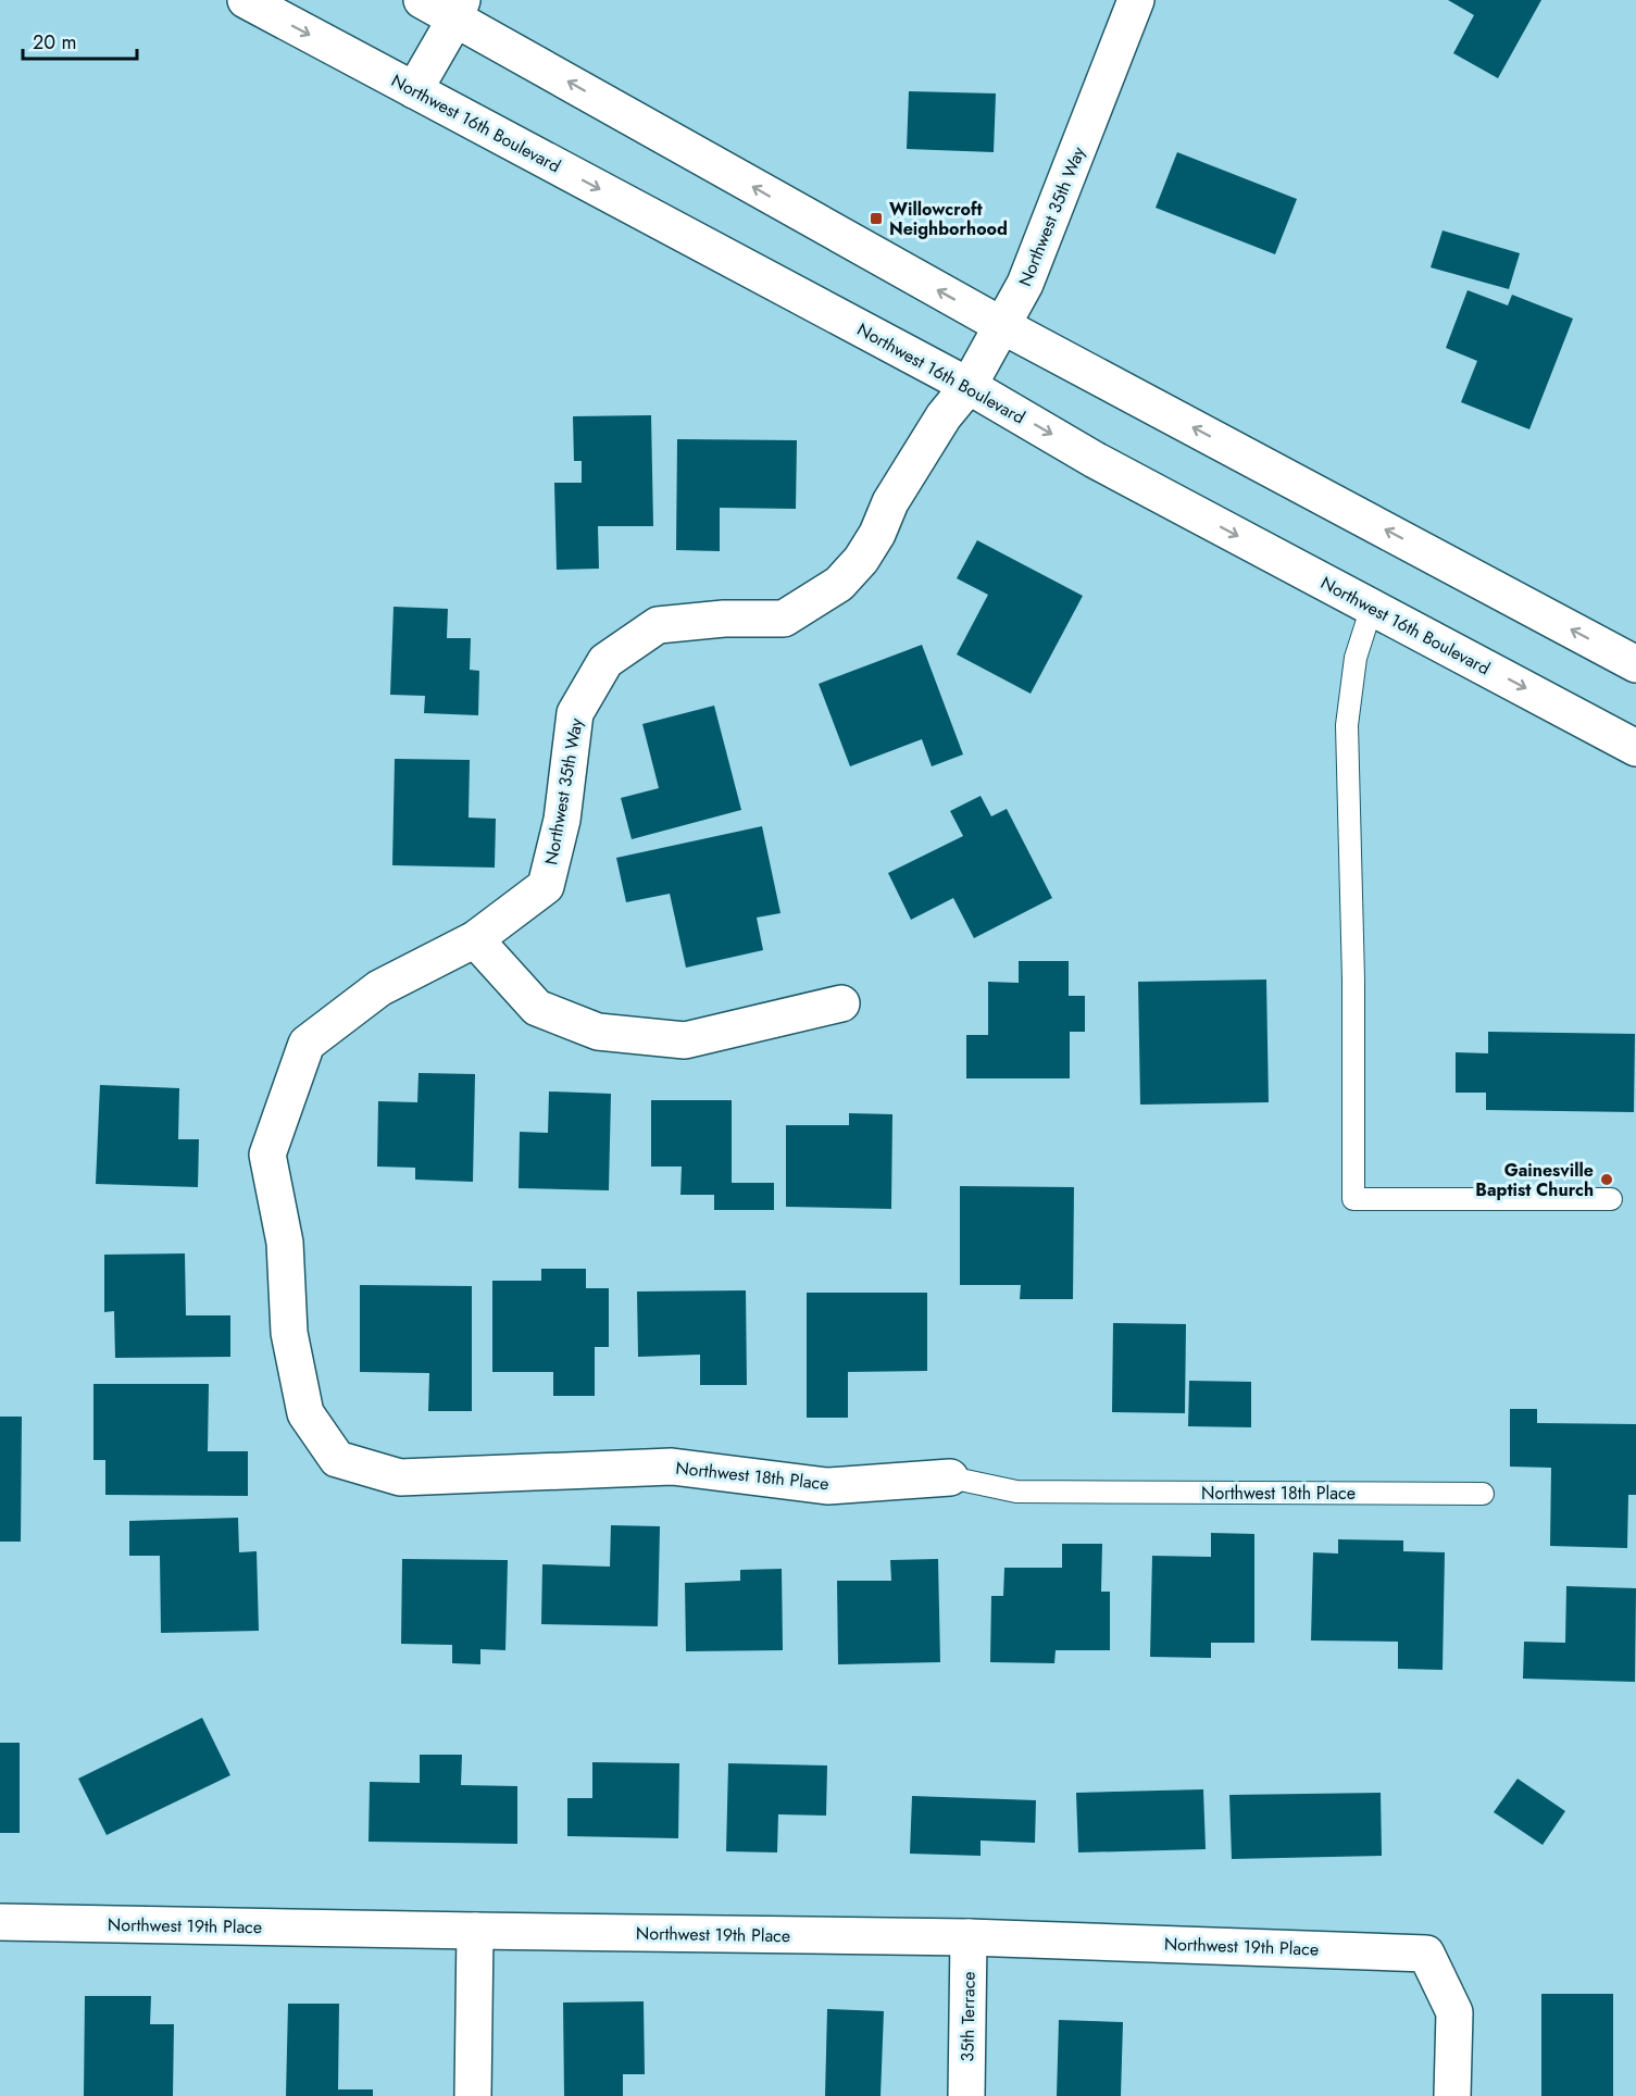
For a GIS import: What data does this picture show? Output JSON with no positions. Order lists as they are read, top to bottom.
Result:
{
  "streets": {
    "street": [
      "Northwest 16th Boulevard",
      "Northwest 35th Way",
      "Northwest 18th Place",
      "Northwest 19th Place",
      "35th Terrace"
    ]
  },
  "crossings": [
    ["Northwest 16th Boulevard", "Northwest 35th Way"],
    ["Northwest 35th Way", "Northwest 18th Place"],
    ["Northwest 19th Place", "35th Terrace"]
  ],
  "places": {
    "transit": ["Willowcroft Neighborhood"],
    "other": ["Gainesville Baptist Church"]
  },
  "scale_bar": "20 m"
}
